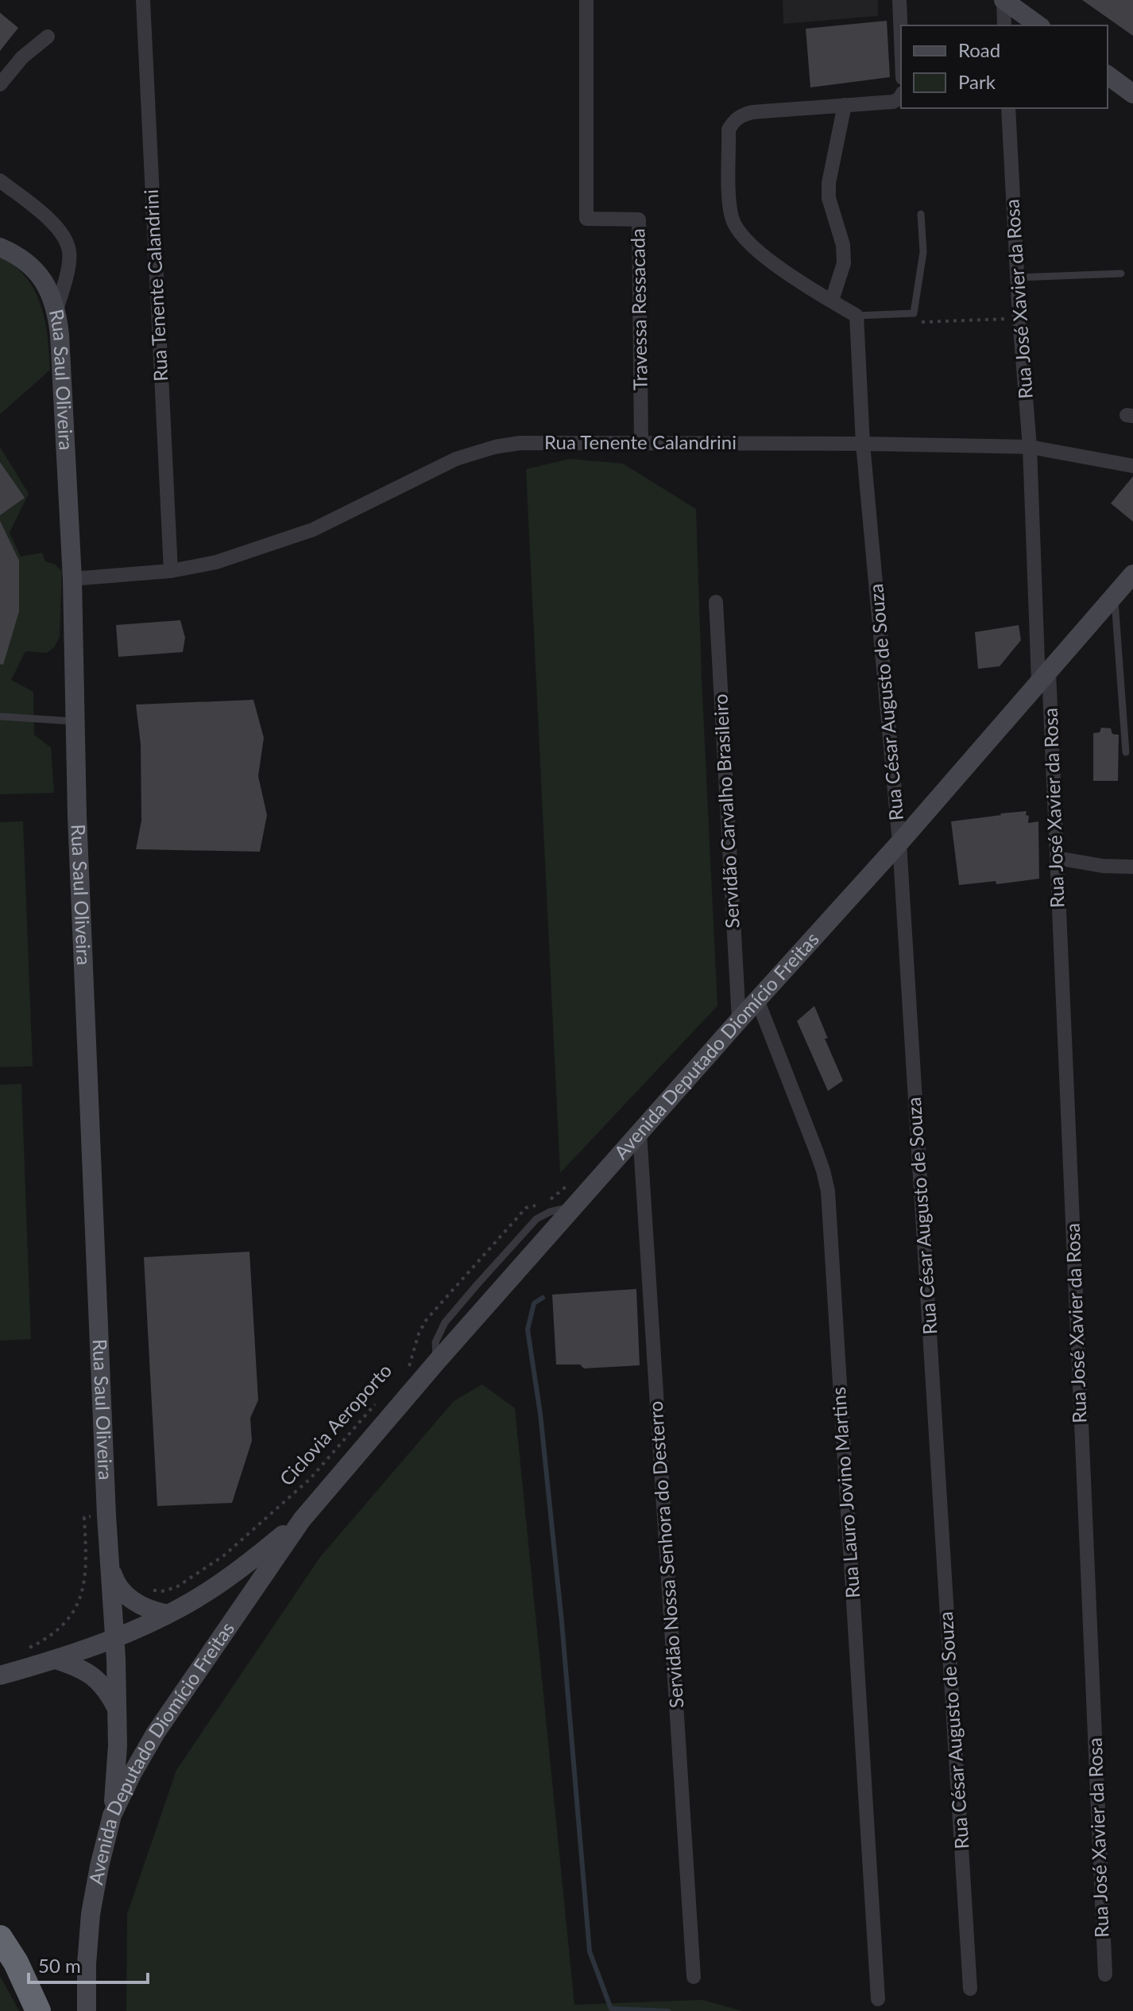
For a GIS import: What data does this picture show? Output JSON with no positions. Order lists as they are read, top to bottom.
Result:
{
  "streets": {
    "street": [
      "Rua Tenente Calandrini",
      "Rua José Xavier da Rosa",
      "Travessa Ressacada",
      "Rua Saul Oliveira",
      "Rua César Augusto de Souza",
      "Servidão Carvalho Brasileiro",
      "Avenida Deputado Diomício Freitas",
      "Rua Lauro Jovino Martins",
      "Servidão Nossa Senhora do Desterro"
    ],
    "path": ["Ciclovia Aeroporto"]
  },
  "crossings": [
    ["Rua Tenente Calandrini", "Rua José Xavier da Rosa"],
    ["Rua Tenente Calandrini", "Travessa Ressacada"],
    ["Rua Tenente Calandrini", "Rua Saul Oliveira"],
    ["Rua Tenente Calandrini", "Rua César Augusto de Souza"],
    ["Rua José Xavier da Rosa", "Avenida Deputado Diomício Freitas"],
    ["Rua Saul Oliveira", "Avenida Deputado Diomício Freitas"],
    ["Rua César Augusto de Souza", "Avenida Deputado Diomício Freitas"],
    ["Servidão Carvalho Brasileiro", "Avenida Deputado Diomício Freitas"],
    ["Avenida Deputado Diomício Freitas", "Rua Lauro Jovino Martins"],
    ["Avenida Deputado Diomício Freitas", "Servidão Nossa Senhora do Desterro"]
  ],
  "legend": ["Road", "Park"],
  "scale_bar": "50 m"
}
